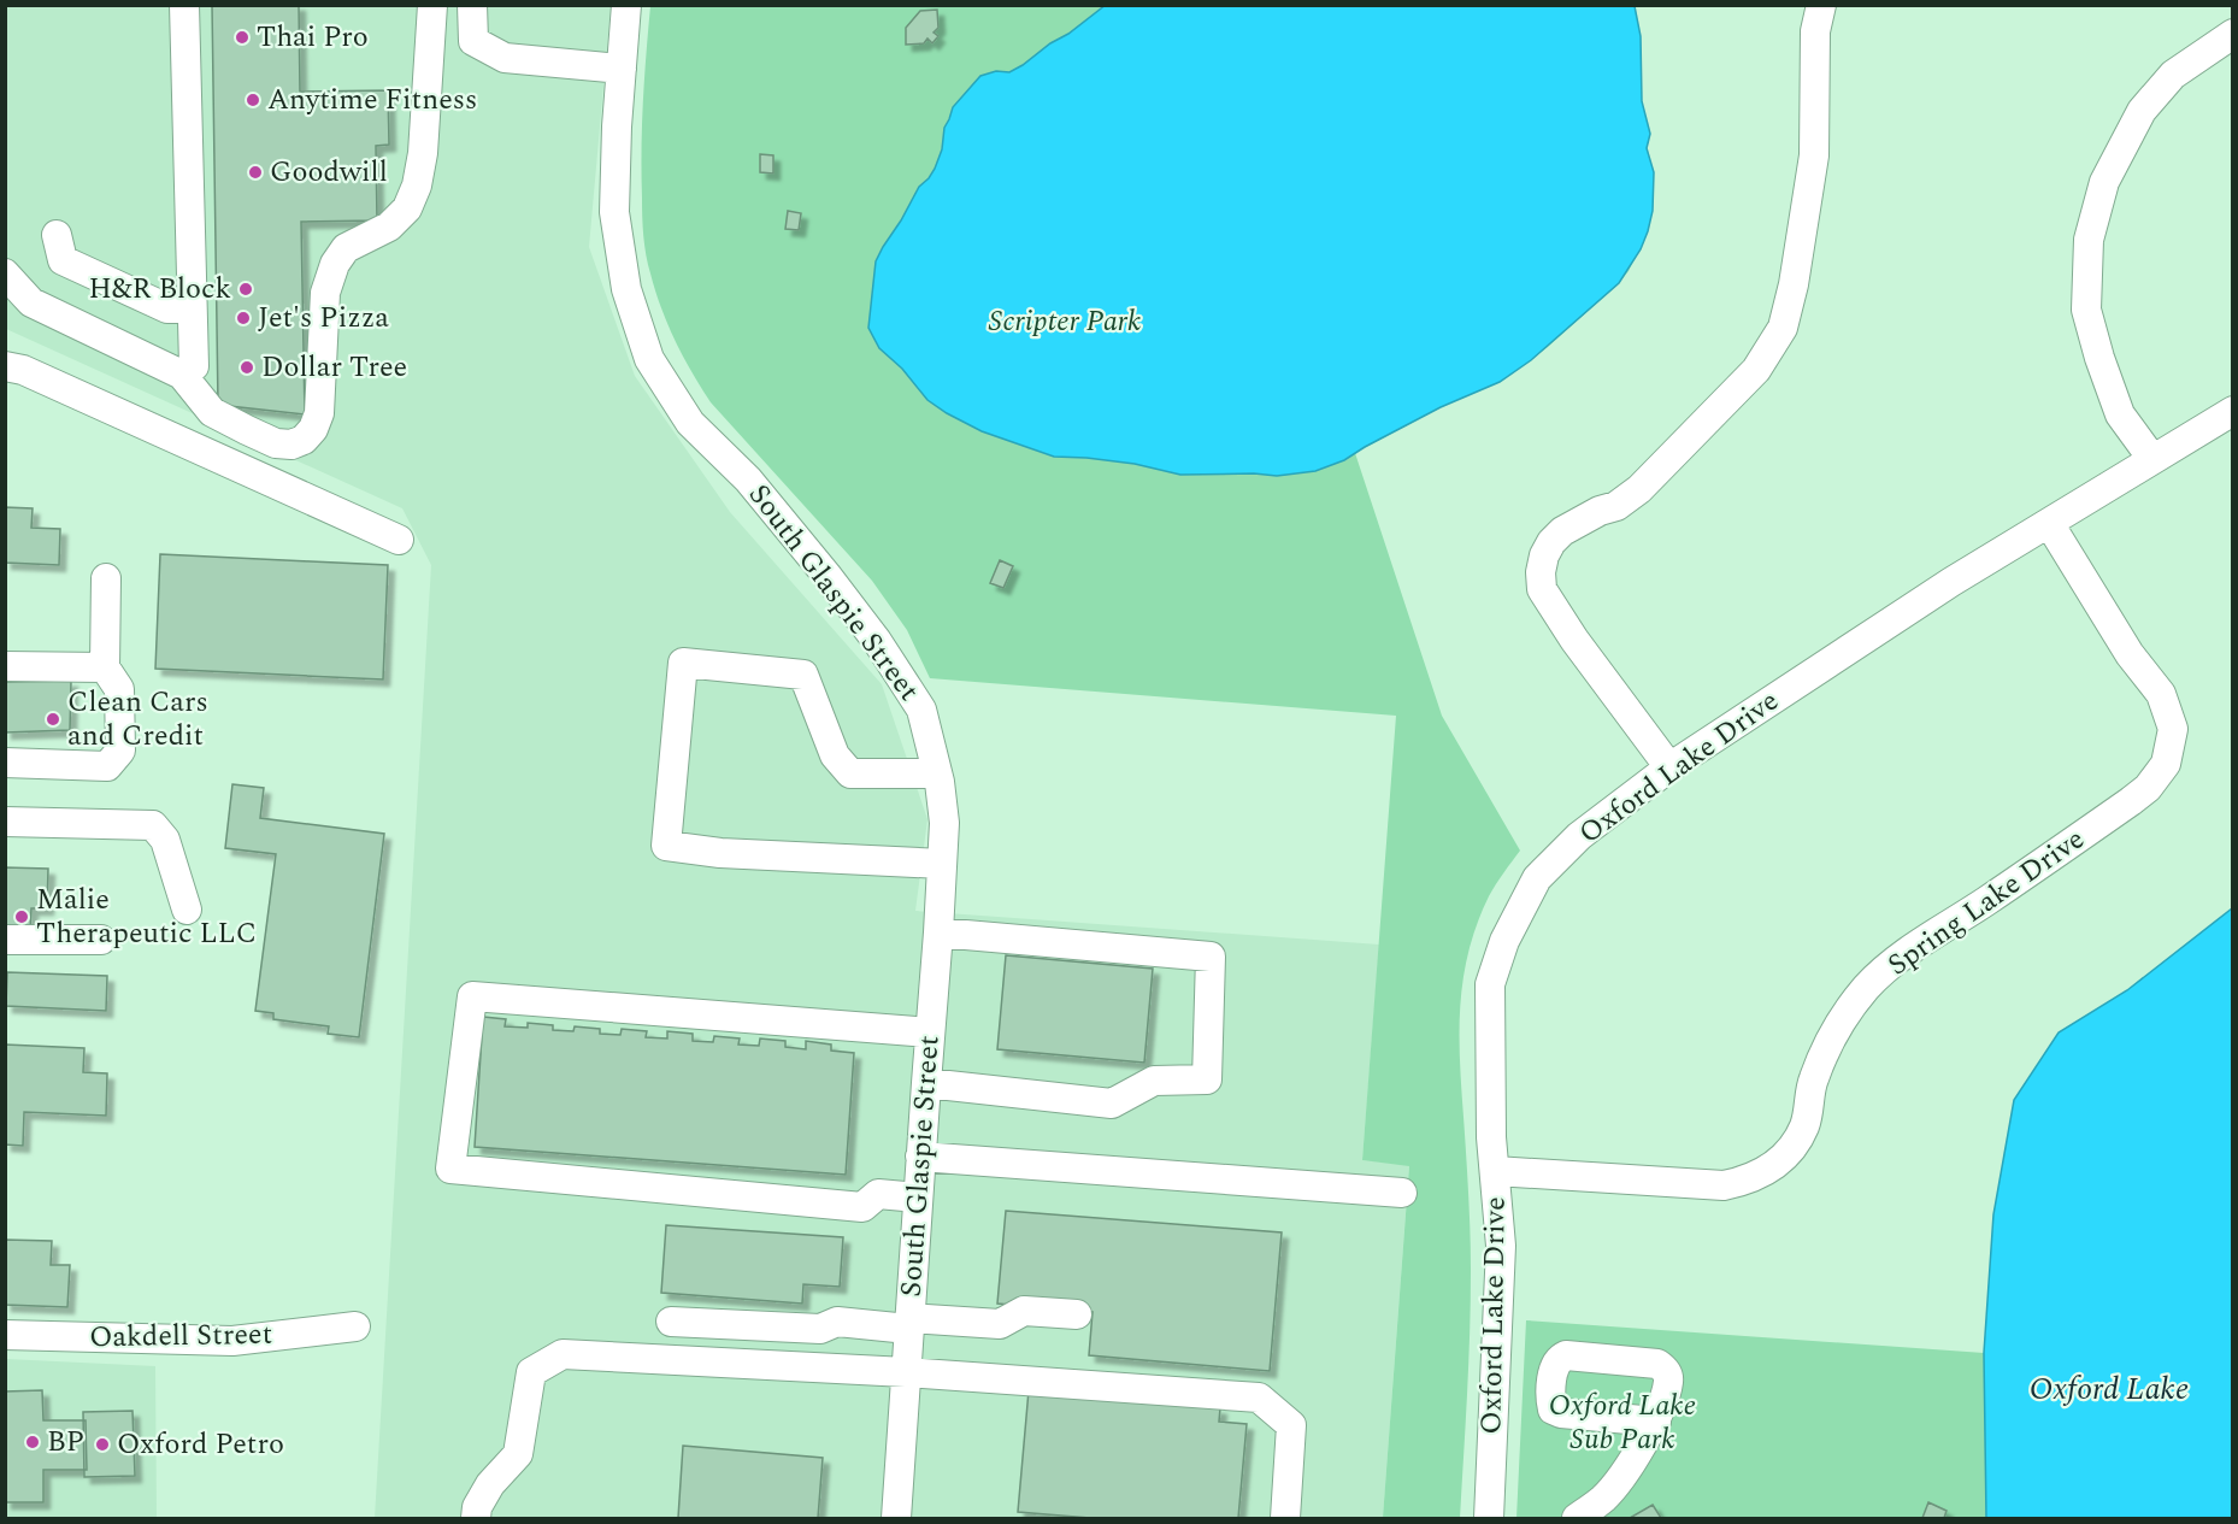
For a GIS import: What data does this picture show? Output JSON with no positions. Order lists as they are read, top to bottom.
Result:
{
  "streets": {
    "street": [
      "South Glaspie Street",
      "Oxford Lake Drive",
      "Spring Lake Drive",
      "Oakdell Street"
    ]
  },
  "crossings": [
    ["Oxford Lake Drive", "Spring Lake Drive"]
  ],
  "water": ["Oxford Lake"],
  "parks": ["Scripter Park", "Oxford Lake Sub Park"],
  "places": [
    "Thai Pro",
    "Anytime Fitness",
    "Goodwill",
    "H&R Block",
    "Jet's Pizza",
    "Dollar Tree",
    "Clean Cars and Credit",
    "Mālie Therapeutic LLC",
    "BP",
    "Oxford Petro"
  ]
}
